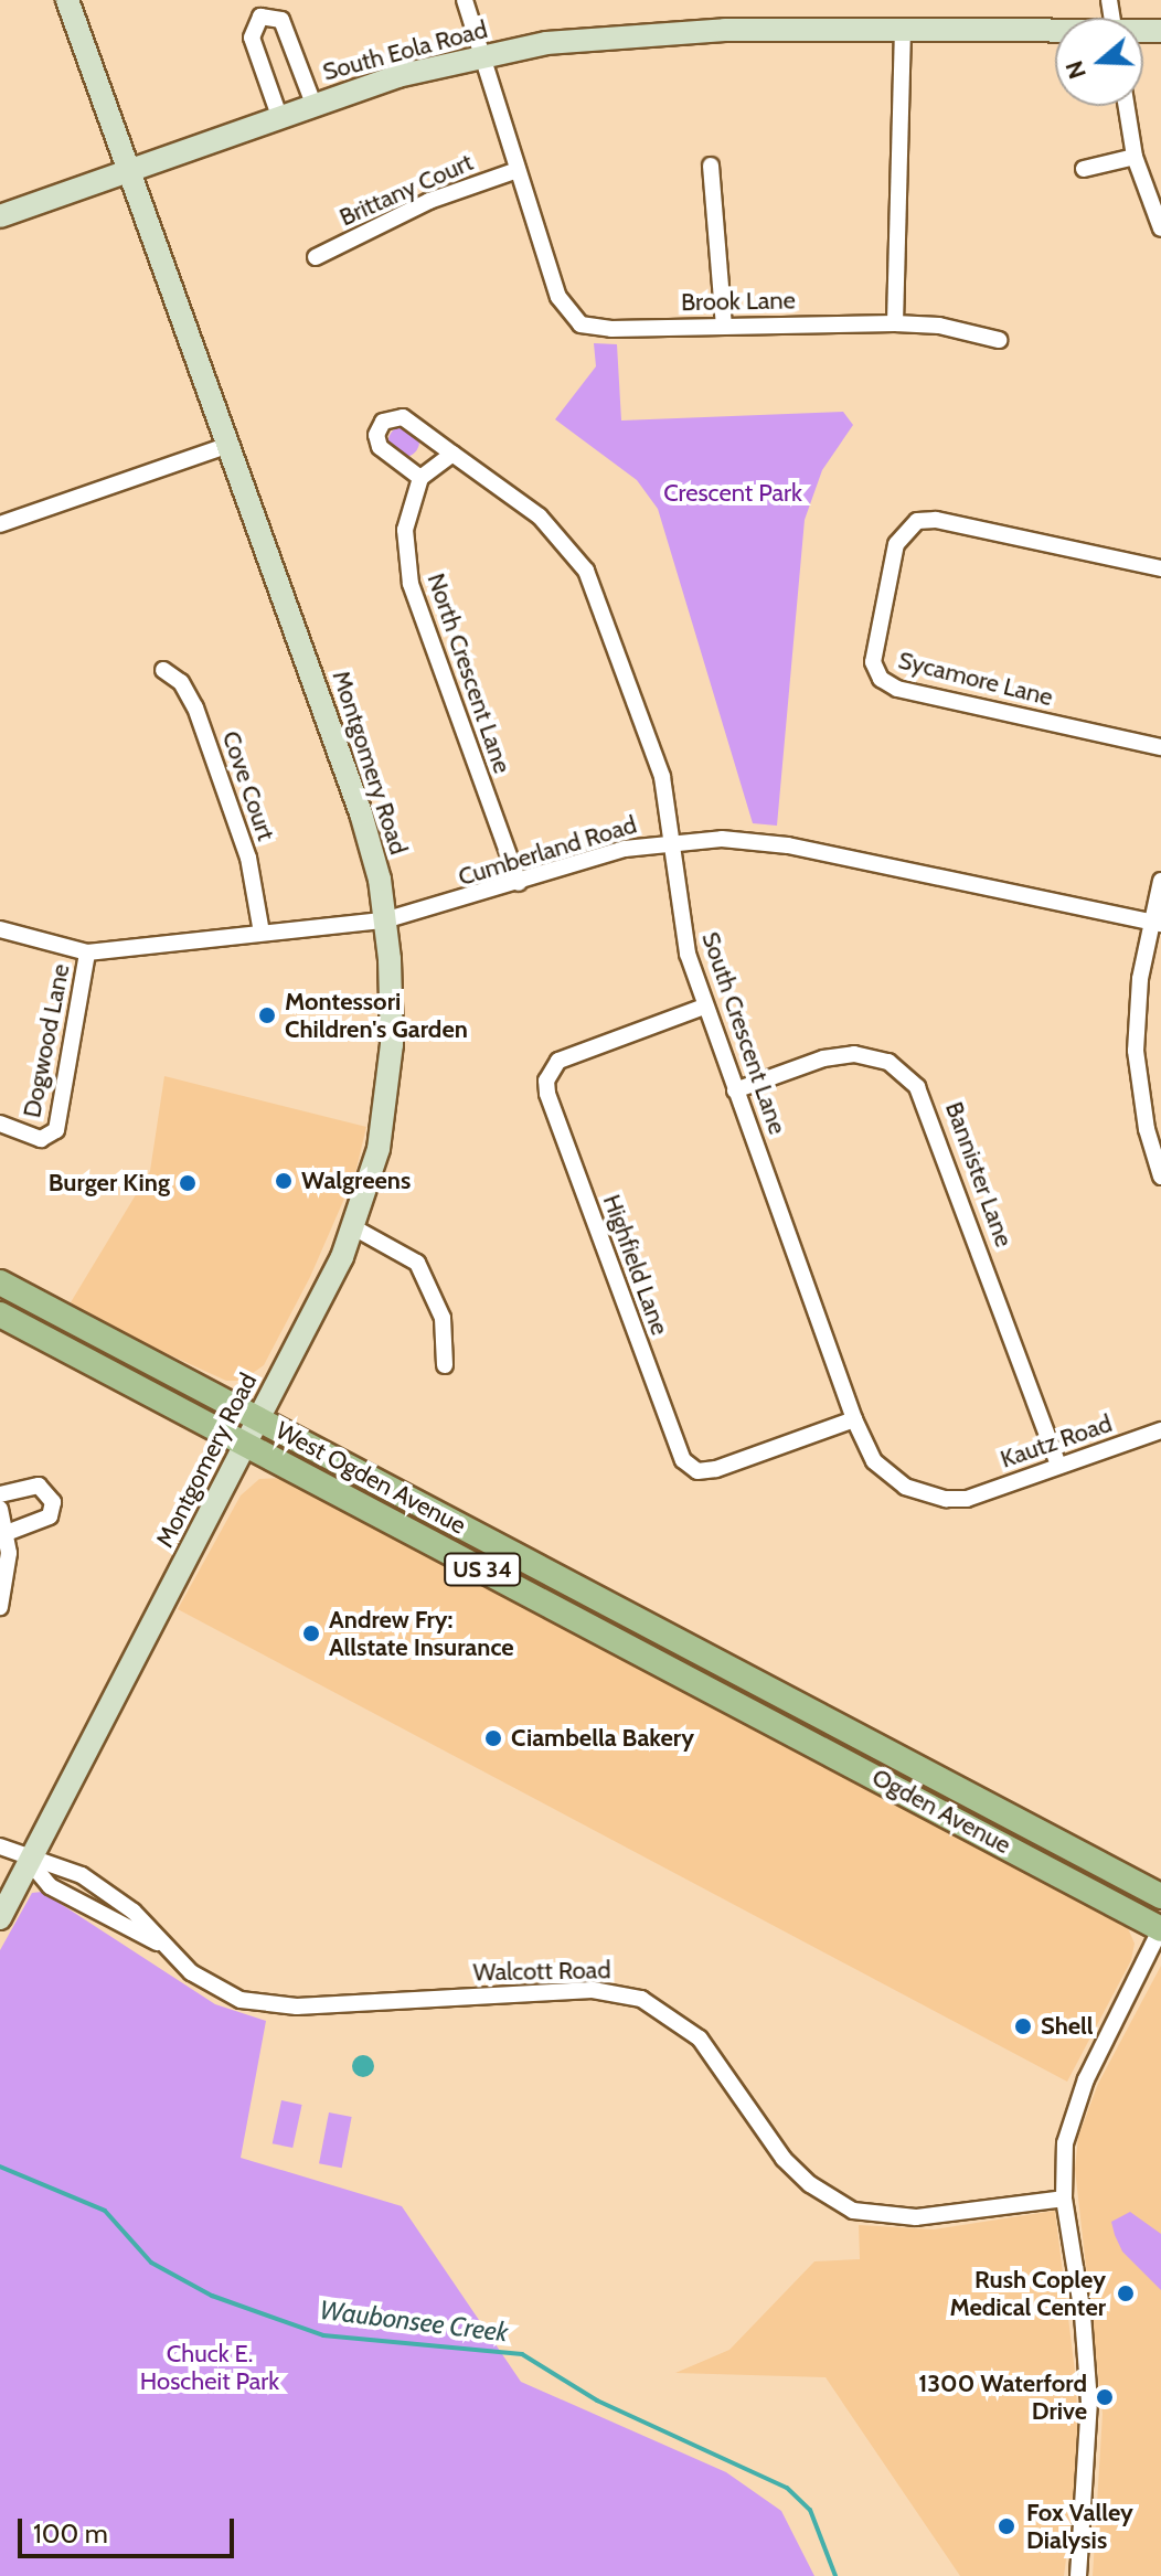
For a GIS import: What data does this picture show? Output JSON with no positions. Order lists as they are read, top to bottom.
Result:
{
  "streets": {
    "main road": ["West Ogden Avenue", "US 34", "Ogden Avenue"],
    "street": [
      "South Eola Road",
      "Brittany Court",
      "Brook Lane",
      "North Crescent Lane",
      "Sycamore Lane",
      "Montgomery Road",
      "Cove Court",
      "Cumberland Road",
      "South Crescent Lane",
      "Dogwood Lane",
      "Bannister Lane",
      "Highfield Lane",
      "Kautz Road",
      "Walcott Road"
    ]
  },
  "crossings": [
    ["South Eola Road", "Brook Lane"],
    ["South Eola Road", "Montgomery Road"],
    ["Brittany Court", "Brook Lane"],
    ["North Crescent Lane", "Cumberland Road"],
    ["North Crescent Lane", "South Crescent Lane"],
    ["Montgomery Road", "Cumberland Road"],
    ["Montgomery Road", "West Ogden Avenue"],
    ["Montgomery Road", "Walcott Road"],
    ["Cove Court", "Cumberland Road"],
    ["Cumberland Road", "South Crescent Lane"],
    ["Cumberland Road", "Dogwood Lane"],
    ["South Crescent Lane", "Bannister Lane"],
    ["South Crescent Lane", "Highfield Lane"],
    ["South Crescent Lane", "Kautz Road"],
    ["Bannister Lane", "Kautz Road"],
    ["West Ogden Avenue", "Ogden Avenue"]
  ],
  "water": ["Waubonsee Creek"],
  "parks": ["Crescent Park", "Chuck E. Hoscheit Park"],
  "places": [
    "Montessori Children's Garden",
    "Walgreens",
    "Burger King",
    "Andrew Fry: Allstate Insurance",
    "Ciambella Bakery",
    "Shell",
    "Rush Copley Medical Center",
    "1300 Waterford Drive",
    "Fox Valley Dialysis"
  ],
  "scale_bar": "100 m",
  "north": "left"
}
